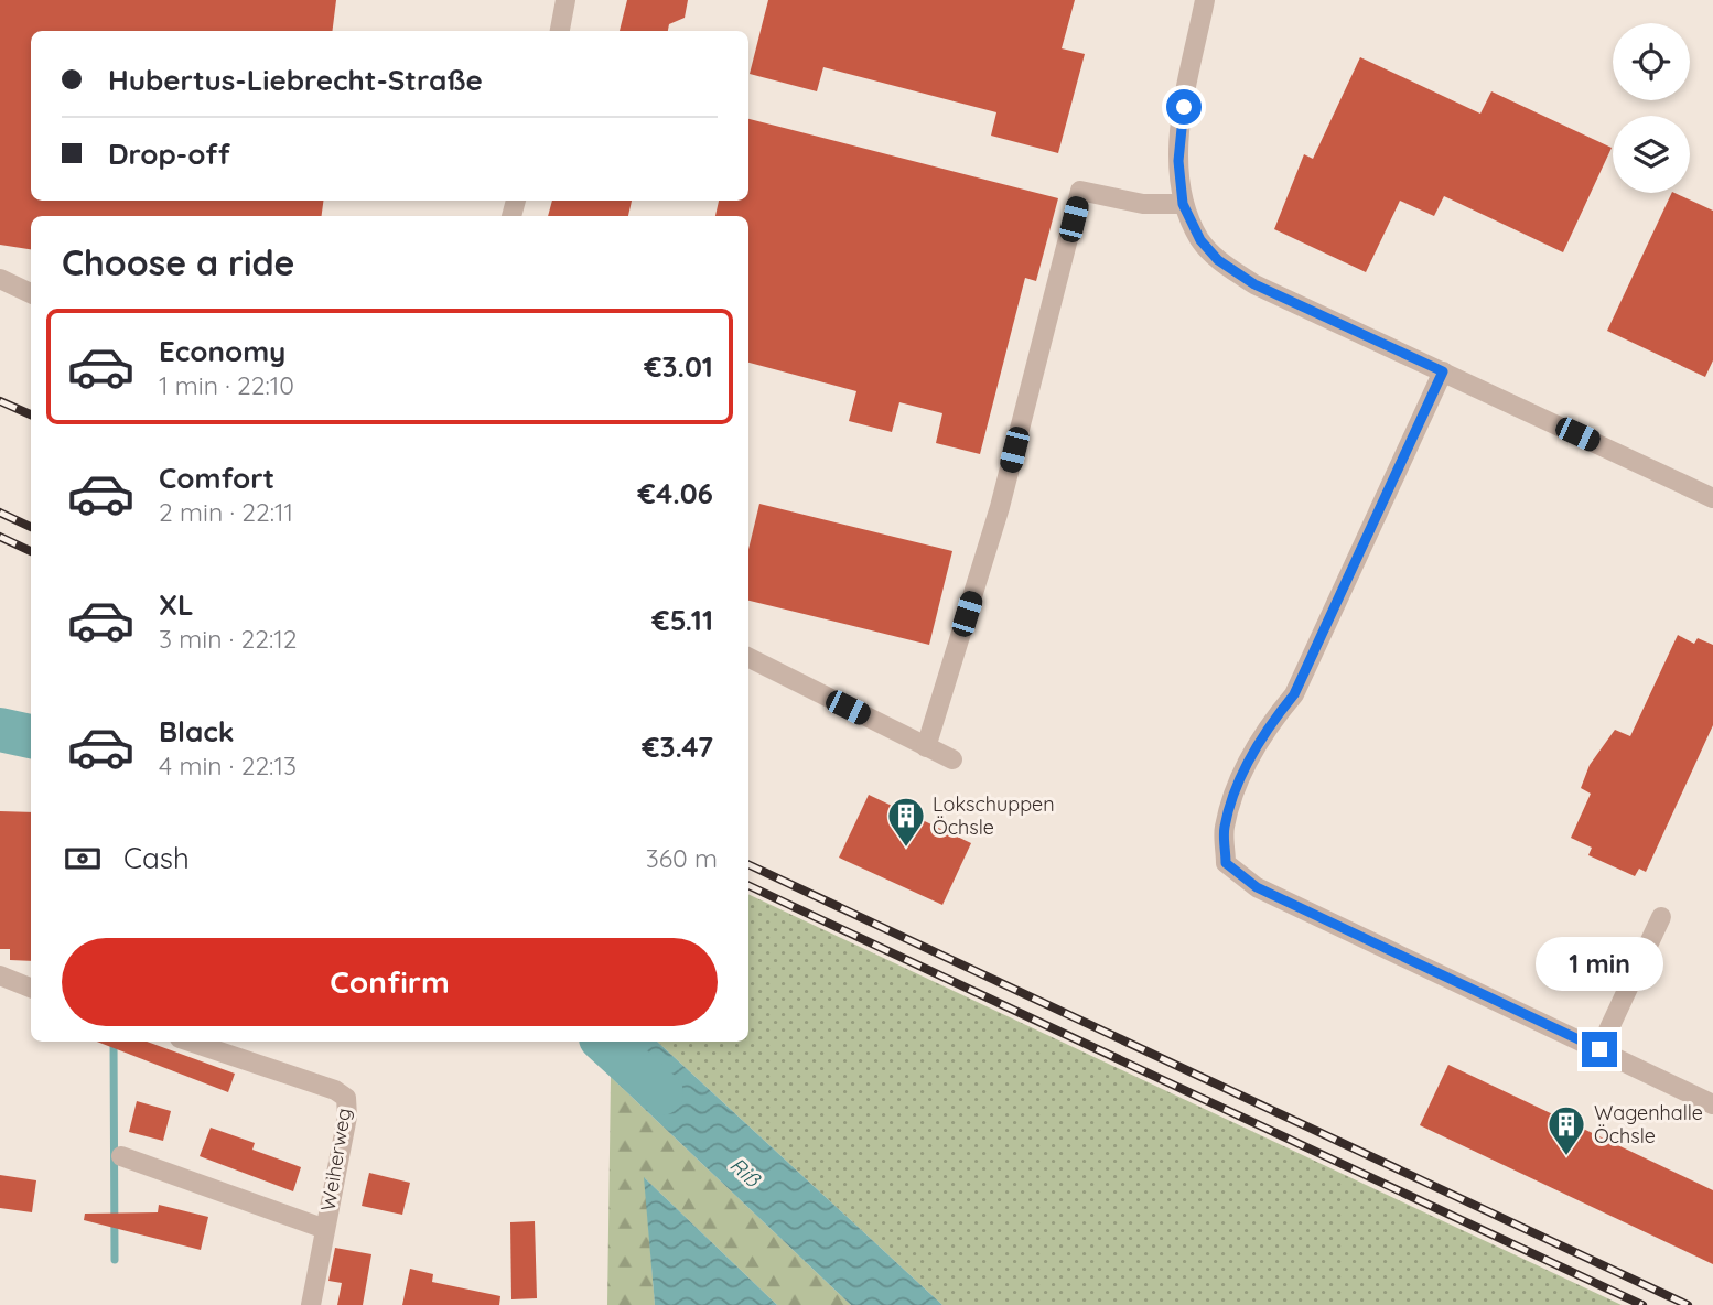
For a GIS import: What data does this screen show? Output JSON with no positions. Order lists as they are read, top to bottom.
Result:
{
  "streets": {
    "street": ["Weiherweg"]
  },
  "water": ["Riß"],
  "places": {
    "building": ["Lokschuppen Öchsle", "Wagenhalle Öchsle"]
  },
  "page": {
    "banner": ["Hubertus-Liebrecht-Straße", "Drop-off"],
    "heading": "Choose a ride",
    "list": [
      {
        "name": "Economy",
        "note": "1 min · 22:10",
        "value": "€3.01"
      },
      {
        "name": "Comfort",
        "note": "2 min · 22:11",
        "value": "€4.06"
      },
      {
        "name": "XL",
        "note": "3 min · 22:12",
        "value": "€5.11"
      },
      {
        "name": "Black",
        "note": "4 min · 22:13",
        "value": "€3.47"
      }
    ],
    "pay": ["Cash", "360 m"],
    "buttons": "Confirm",
    "bubble": "1 min"
  }
}
